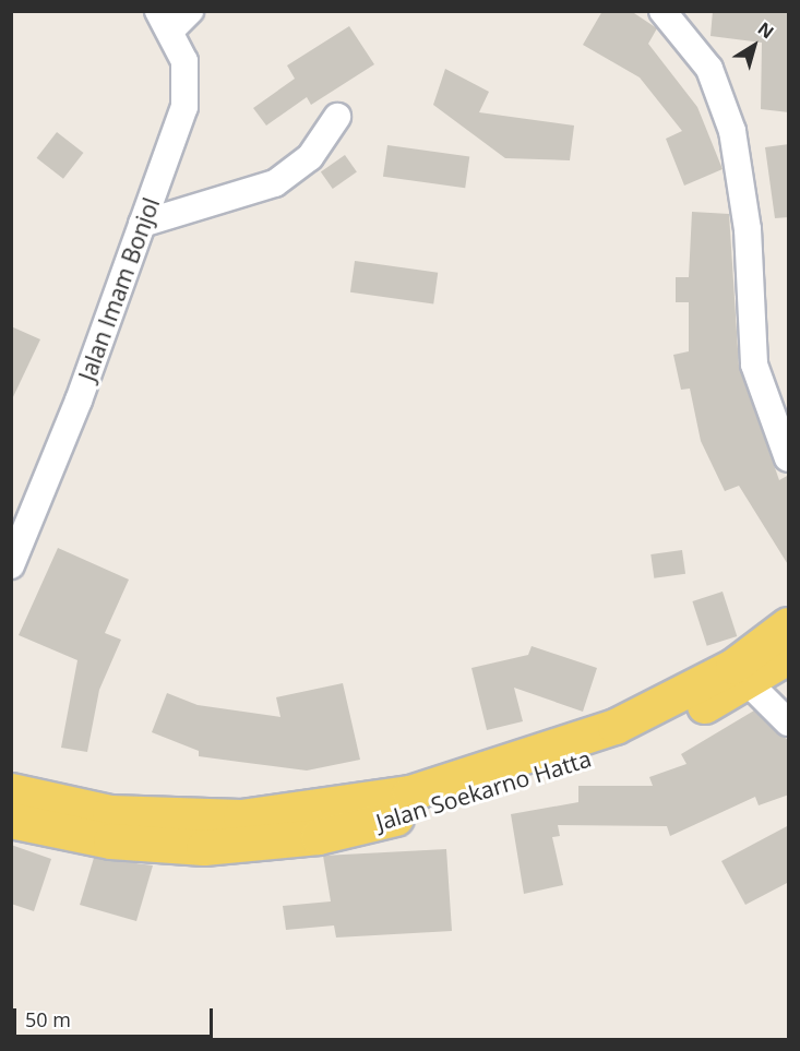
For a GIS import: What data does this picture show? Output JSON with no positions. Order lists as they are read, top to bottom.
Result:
{
  "streets": {
    "main road": ["Jalan Soekarno Hatta"],
    "street": ["Jalan Imam Bonjol"]
  },
  "scale_bar": "50 m",
  "north": "top right"
}
